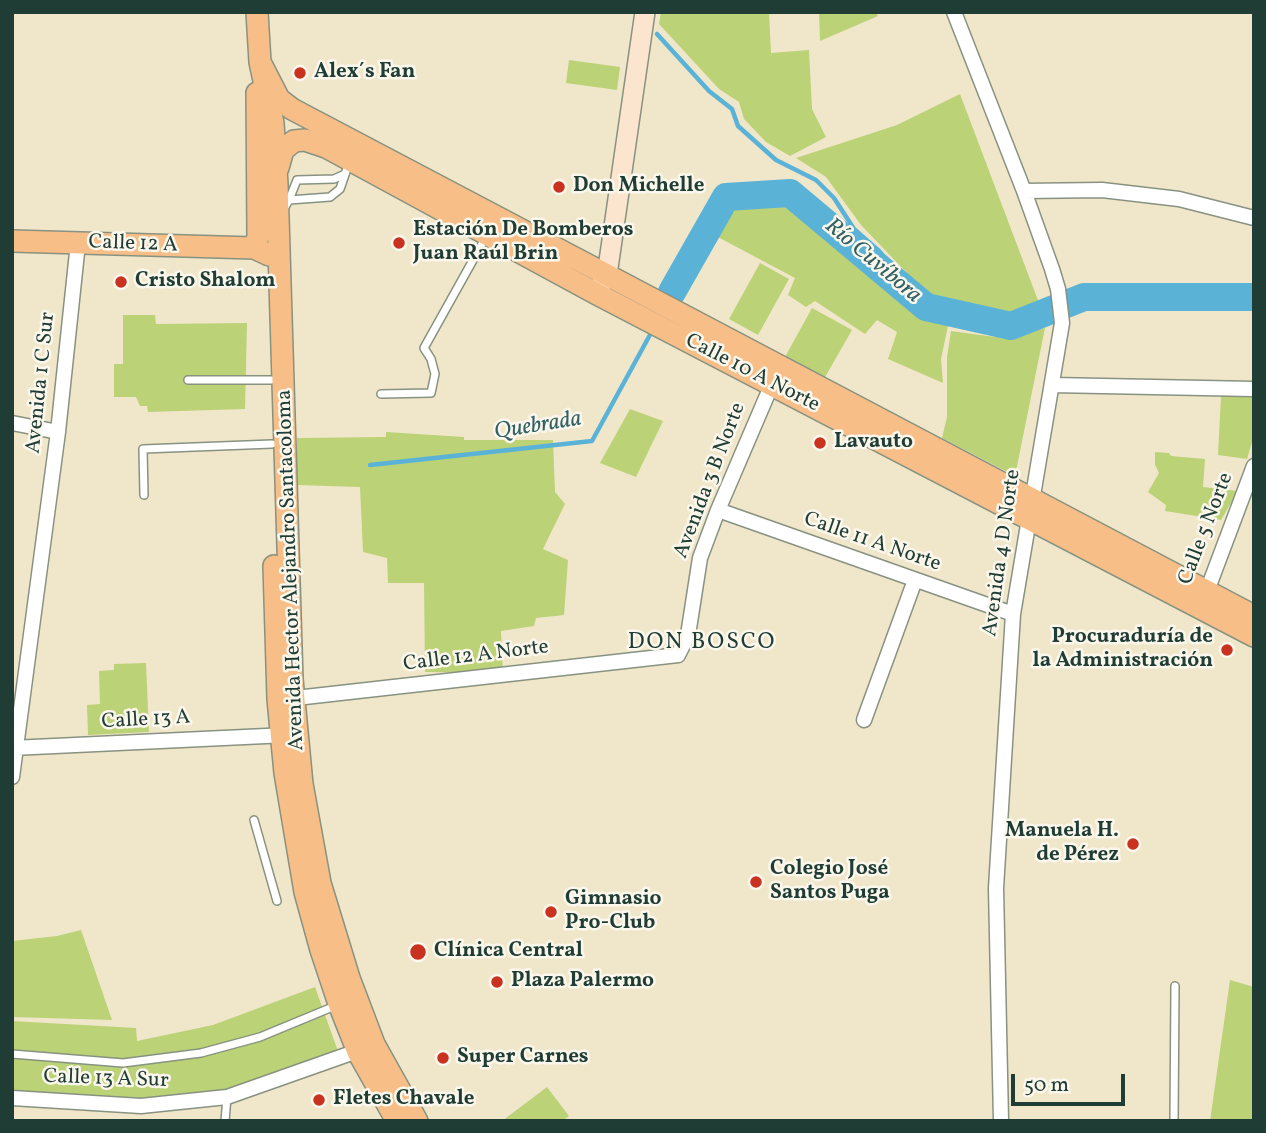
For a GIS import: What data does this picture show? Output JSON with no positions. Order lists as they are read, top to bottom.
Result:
{
  "streets": {
    "main road": ["Calle 12 A", "Calle 10 A Norte", "Avenida Hector Alejandro Santacoloma"],
    "street": [
      "Avenida 1 C Sur",
      "Avenida 3 B Norte",
      "Calle 5 Norte",
      "Calle 11 A Norte",
      "Avenida 4 D Norte",
      "Calle 12 A Norte",
      "Calle 13 A",
      "Calle 13 A Sur"
    ]
  },
  "crossings": [
    ["Calle 12 A", "Avenida 1 C Sur"],
    ["Calle 12 A", "Avenida Hector Alejandro Santacoloma"],
    ["Calle 10 A Norte", "Avenida 3 B Norte"],
    ["Calle 10 A Norte", "Calle 5 Norte"],
    ["Calle 10 A Norte", "Avenida 4 D Norte"],
    ["Calle 10 A Norte", "Avenida Hector Alejandro Santacoloma"],
    ["Avenida 1 C Sur", "Calle 13 A"],
    ["Avenida 3 B Norte", "Calle 11 A Norte"],
    ["Avenida 3 B Norte", "Calle 12 A Norte"],
    ["Calle 11 A Norte", "Avenida 4 D Norte"],
    ["Avenida Hector Alejandro Santacoloma", "Calle 12 A Norte"],
    ["Avenida Hector Alejandro Santacoloma", "Calle 13 A"],
    ["Avenida Hector Alejandro Santacoloma", "Calle 13 A Sur"]
  ],
  "districts": ["DON BOSCO"],
  "water": ["Río Cuvíbora", "Quebrada"],
  "places": [
    "Alex´s Fan",
    "Don Michelle",
    "Estación De Bomberos Juan Raúl Brin",
    "Cristo Shalom",
    "Lavauto",
    "Procuraduría de la Administración",
    "Manuela H. de Pérez",
    "Colegio José Santos Puga",
    "Gimnasio Pro-Club",
    "Clínica Central",
    "Plaza Palermo",
    "Super Carnes",
    "Fletes Chavale"
  ],
  "scale_bar": "50 m"
}
